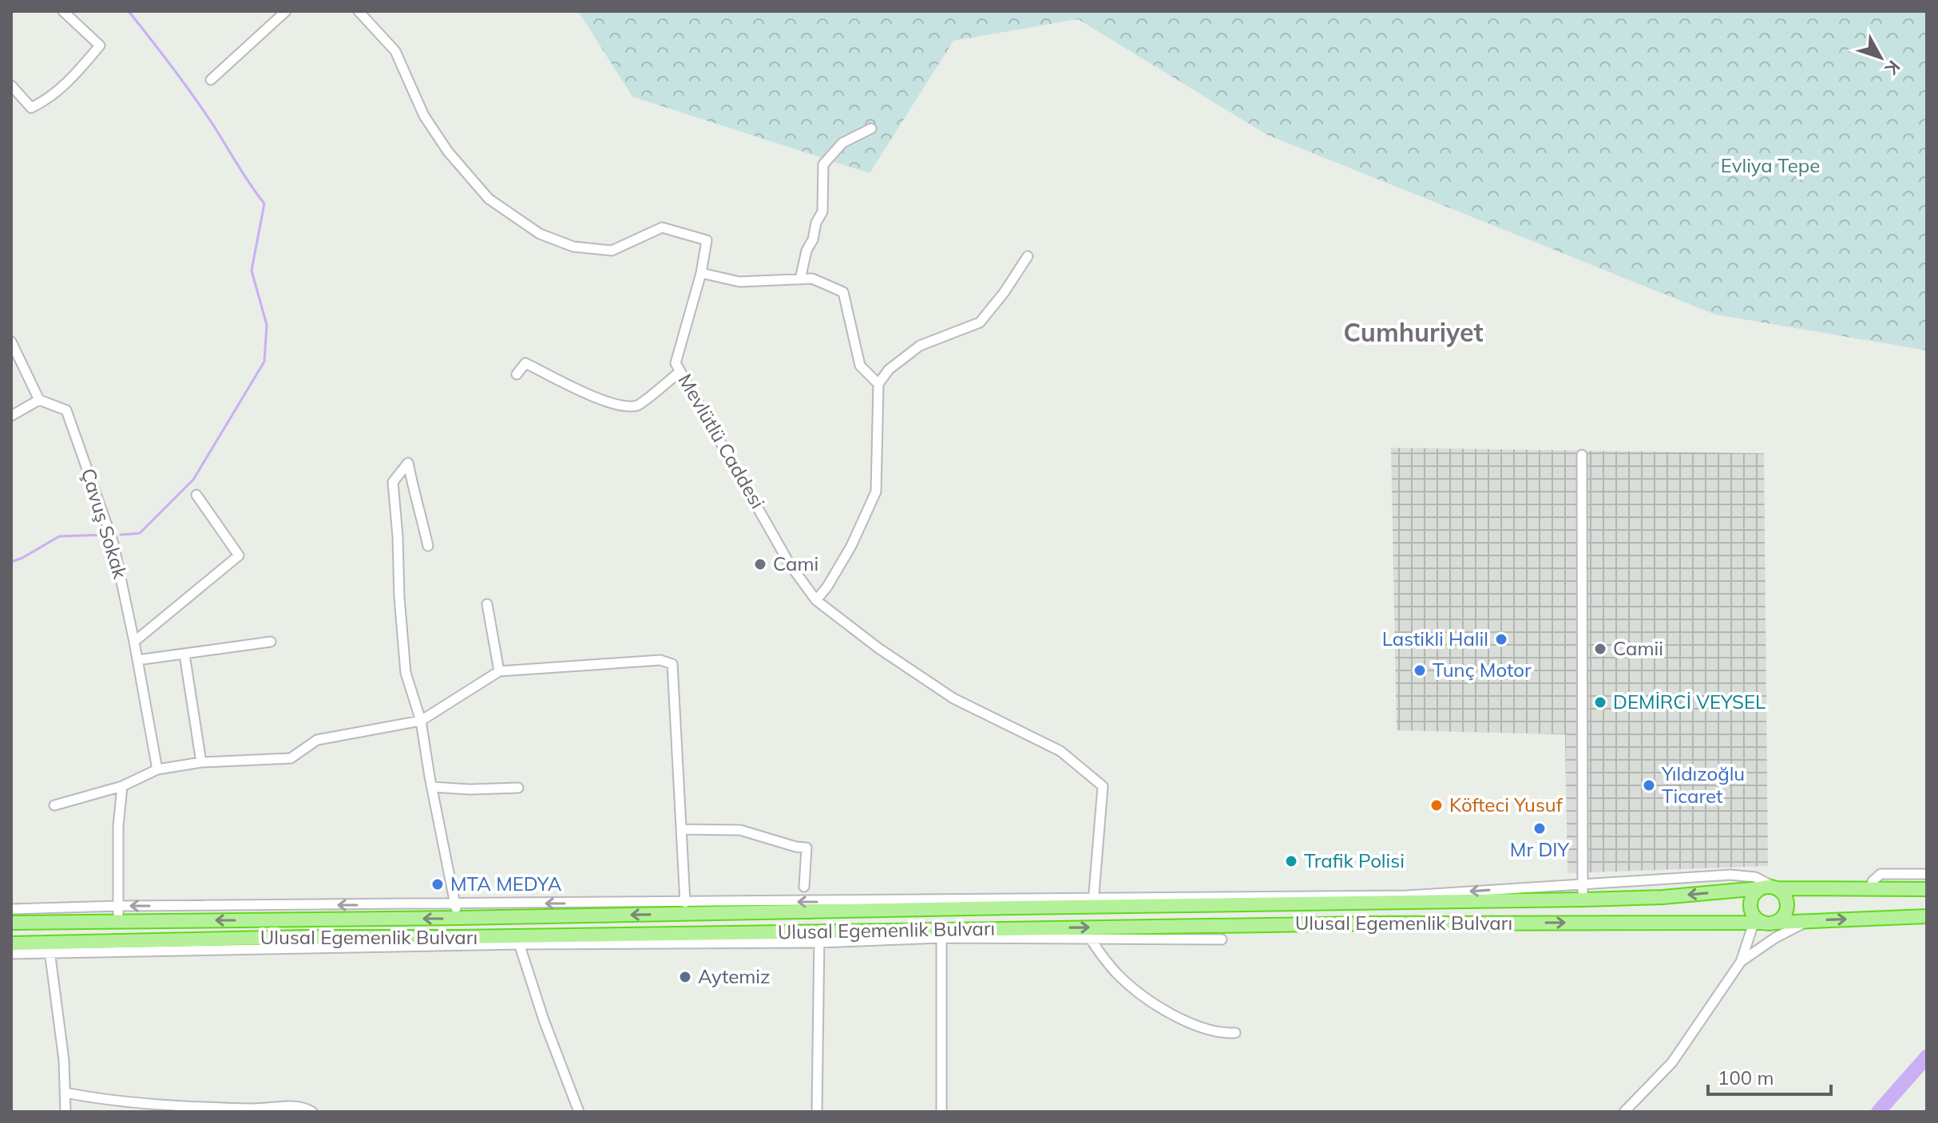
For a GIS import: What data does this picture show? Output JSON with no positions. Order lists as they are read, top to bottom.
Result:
{
  "streets": {
    "highway": ["Ulusal Egemenlik Bulvarı"],
    "street": ["Mevlütlü Caddesi", "Çavuş Sokak"]
  },
  "crossings": [
    ["Mevlütlü Caddesi", "Ulusal Egemenlik Bulvarı"]
  ],
  "districts": ["Cumhuriyet"],
  "parks": ["Evliya Tepe"],
  "places": [
    "Cami",
    "Lastikli Halil",
    "Camii",
    "Tunç Motor",
    "DEMİRCİ VEYSEL",
    "Yıldızoğlu Ticaret",
    "Köfteci Yusuf",
    "Mr DIY",
    "Trafik Polisi",
    "MTA MEDYA",
    "Aytemiz"
  ],
  "scale_bar": "100 m",
  "north": "bottom right"
}
